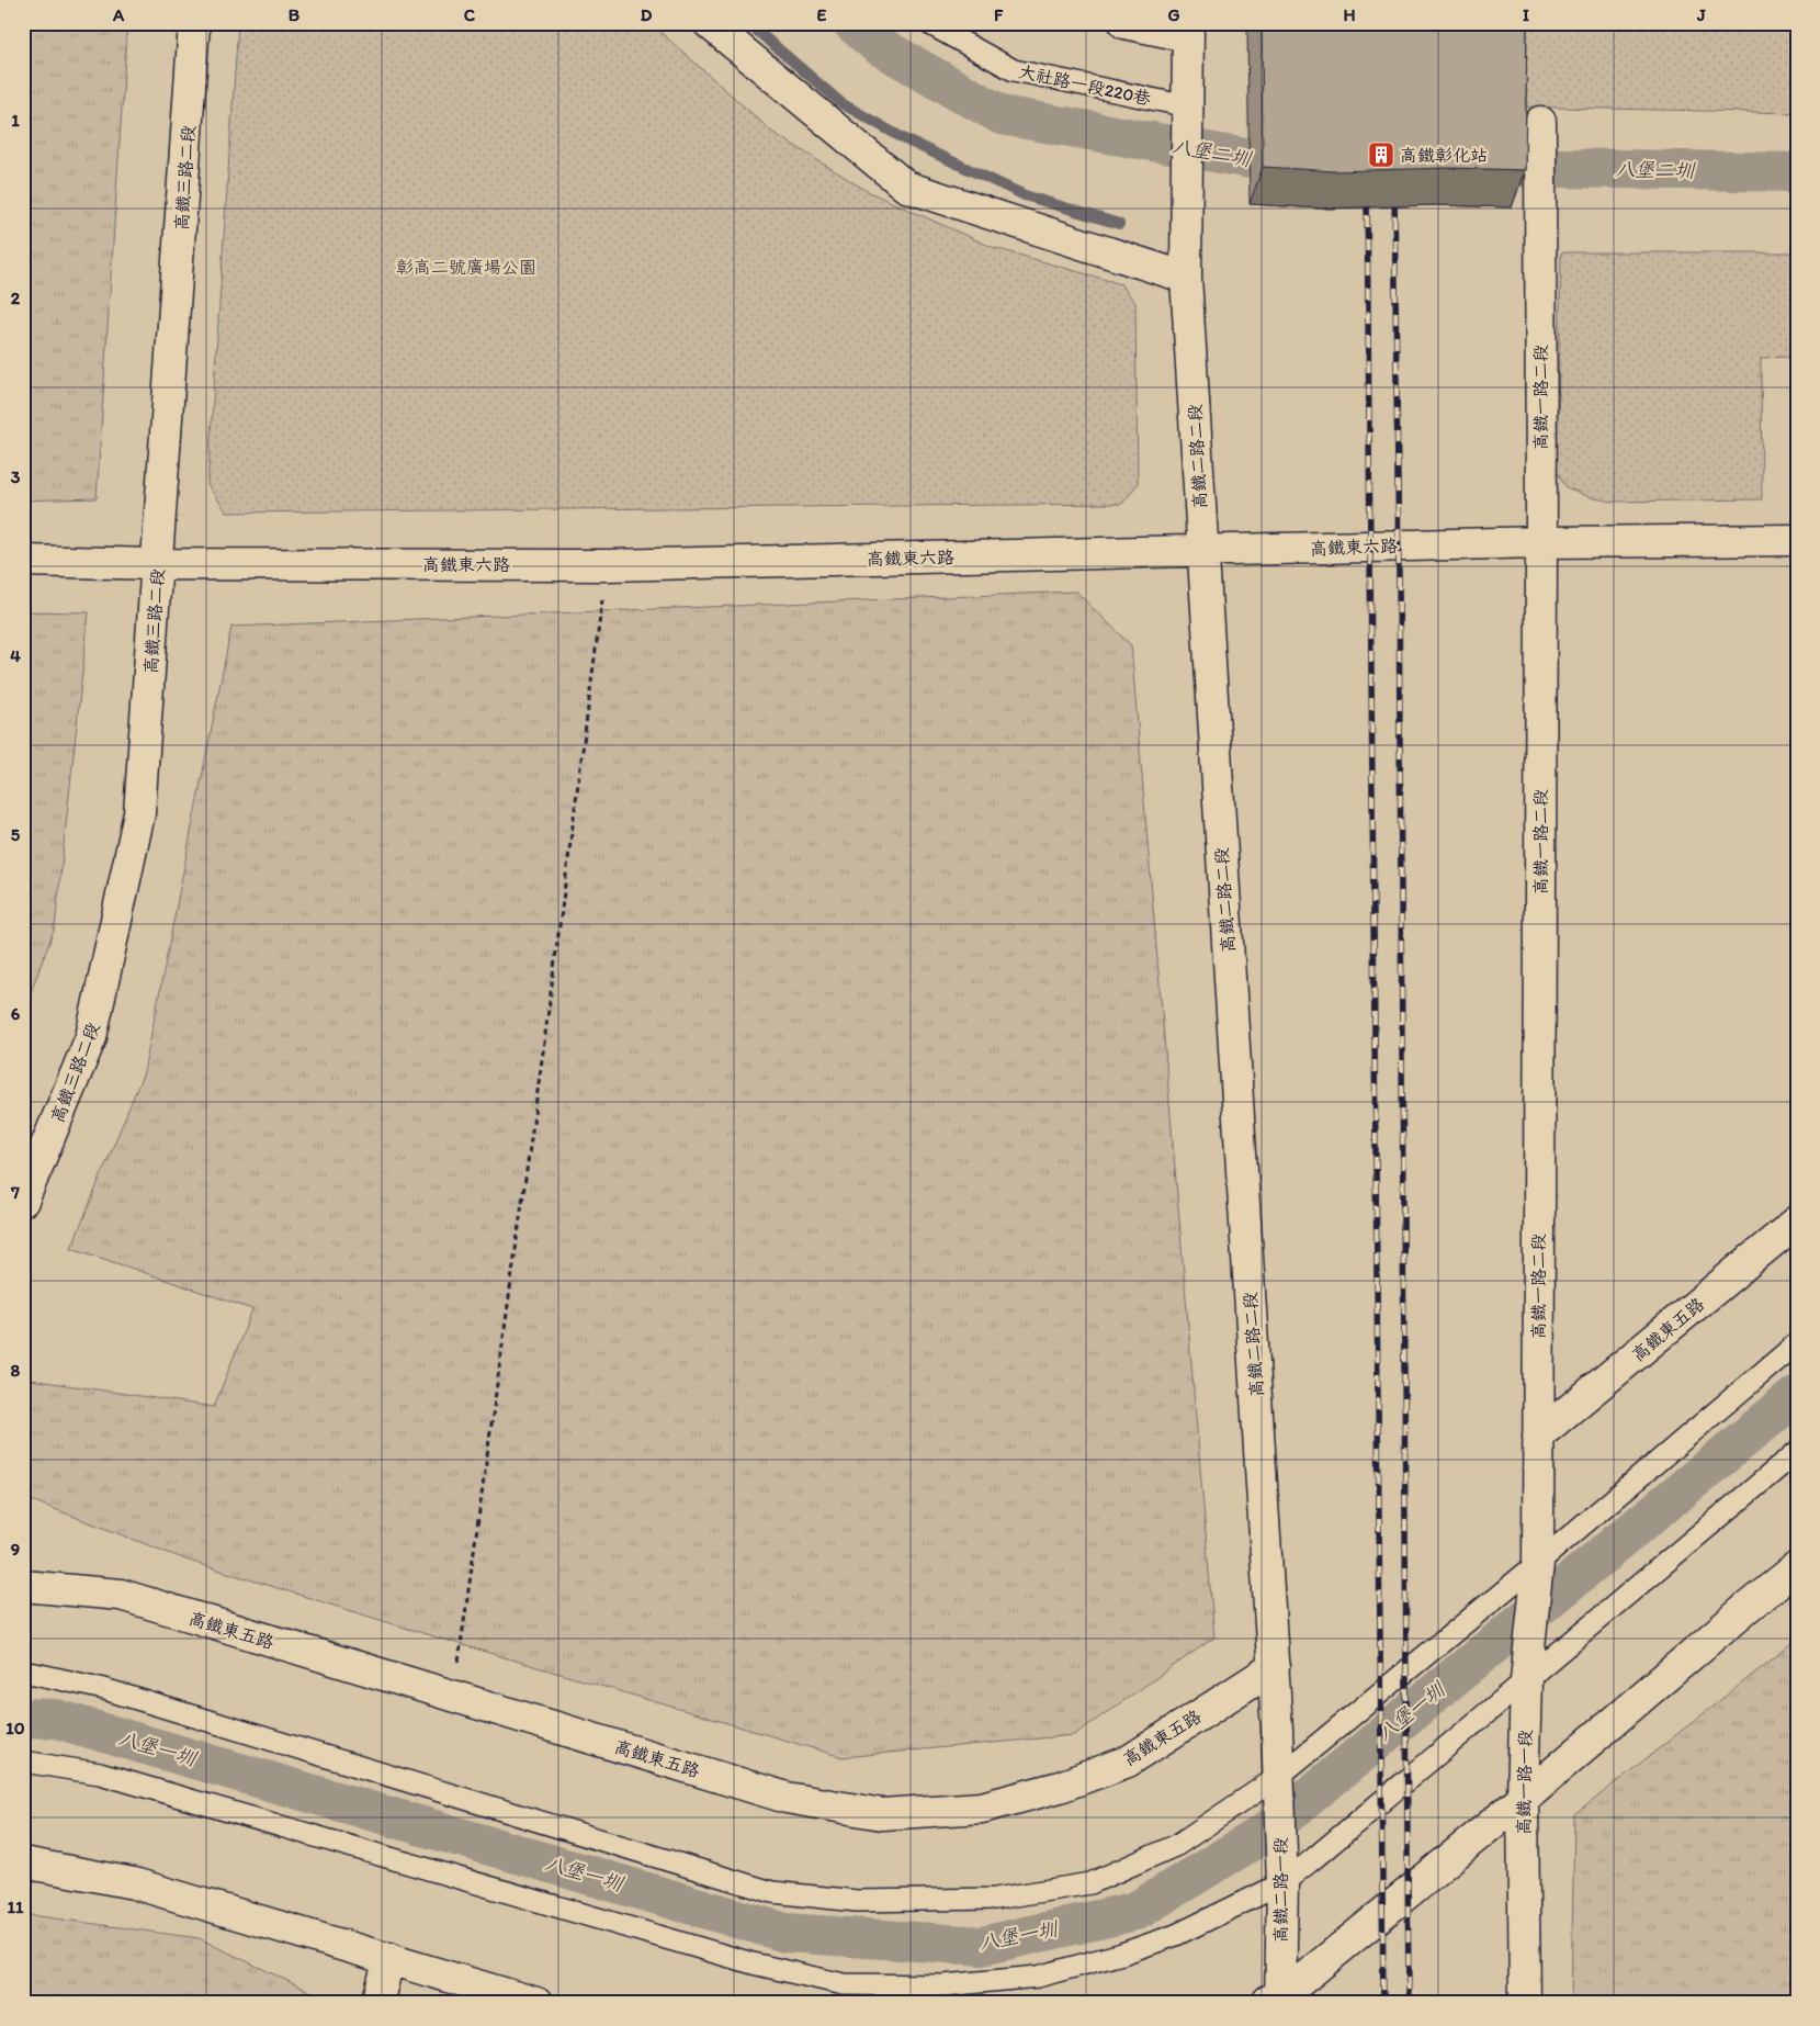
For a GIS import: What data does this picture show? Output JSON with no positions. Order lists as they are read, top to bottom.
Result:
{
  "streets": {
    "street": [
      "高鐵三路二段",
      "高鐵一路二段",
      "高鐵二路二段",
      "高鐵東六路",
      "高鐵東五路",
      "高鐵一路一段",
      "高鐵二路一段"
    ],
    "lane": ["大社路一段220巷"]
  },
  "crossings": [
    ["大社路一段220巷", "高鐵二路二段"],
    ["高鐵三路二段", "高鐵東六路"],
    ["高鐵一路二段", "高鐵東六路"],
    ["高鐵一路二段", "高鐵東五路"],
    ["高鐵一路二段", "高鐵一路一段"],
    ["高鐵二路二段", "高鐵東六路"],
    ["高鐵二路二段", "高鐵東五路"],
    ["高鐵二路二段", "高鐵二路一段"]
  ],
  "water": ["八堡二圳", "八堡一圳"],
  "parks": ["彰高二號廣場公園"],
  "places": {
    "building": ["高鐵彰化站"]
  },
  "grid": {
    "columns": [
      "A",
      "B",
      "C",
      "D",
      "E",
      "F",
      "G",
      "H",
      "I",
      "J"
    ],
    "rows": [
      "1",
      "2",
      "3",
      "4",
      "5",
      "6",
      "7",
      "8",
      "9",
      "10",
      "11"
    ]
  }
}
